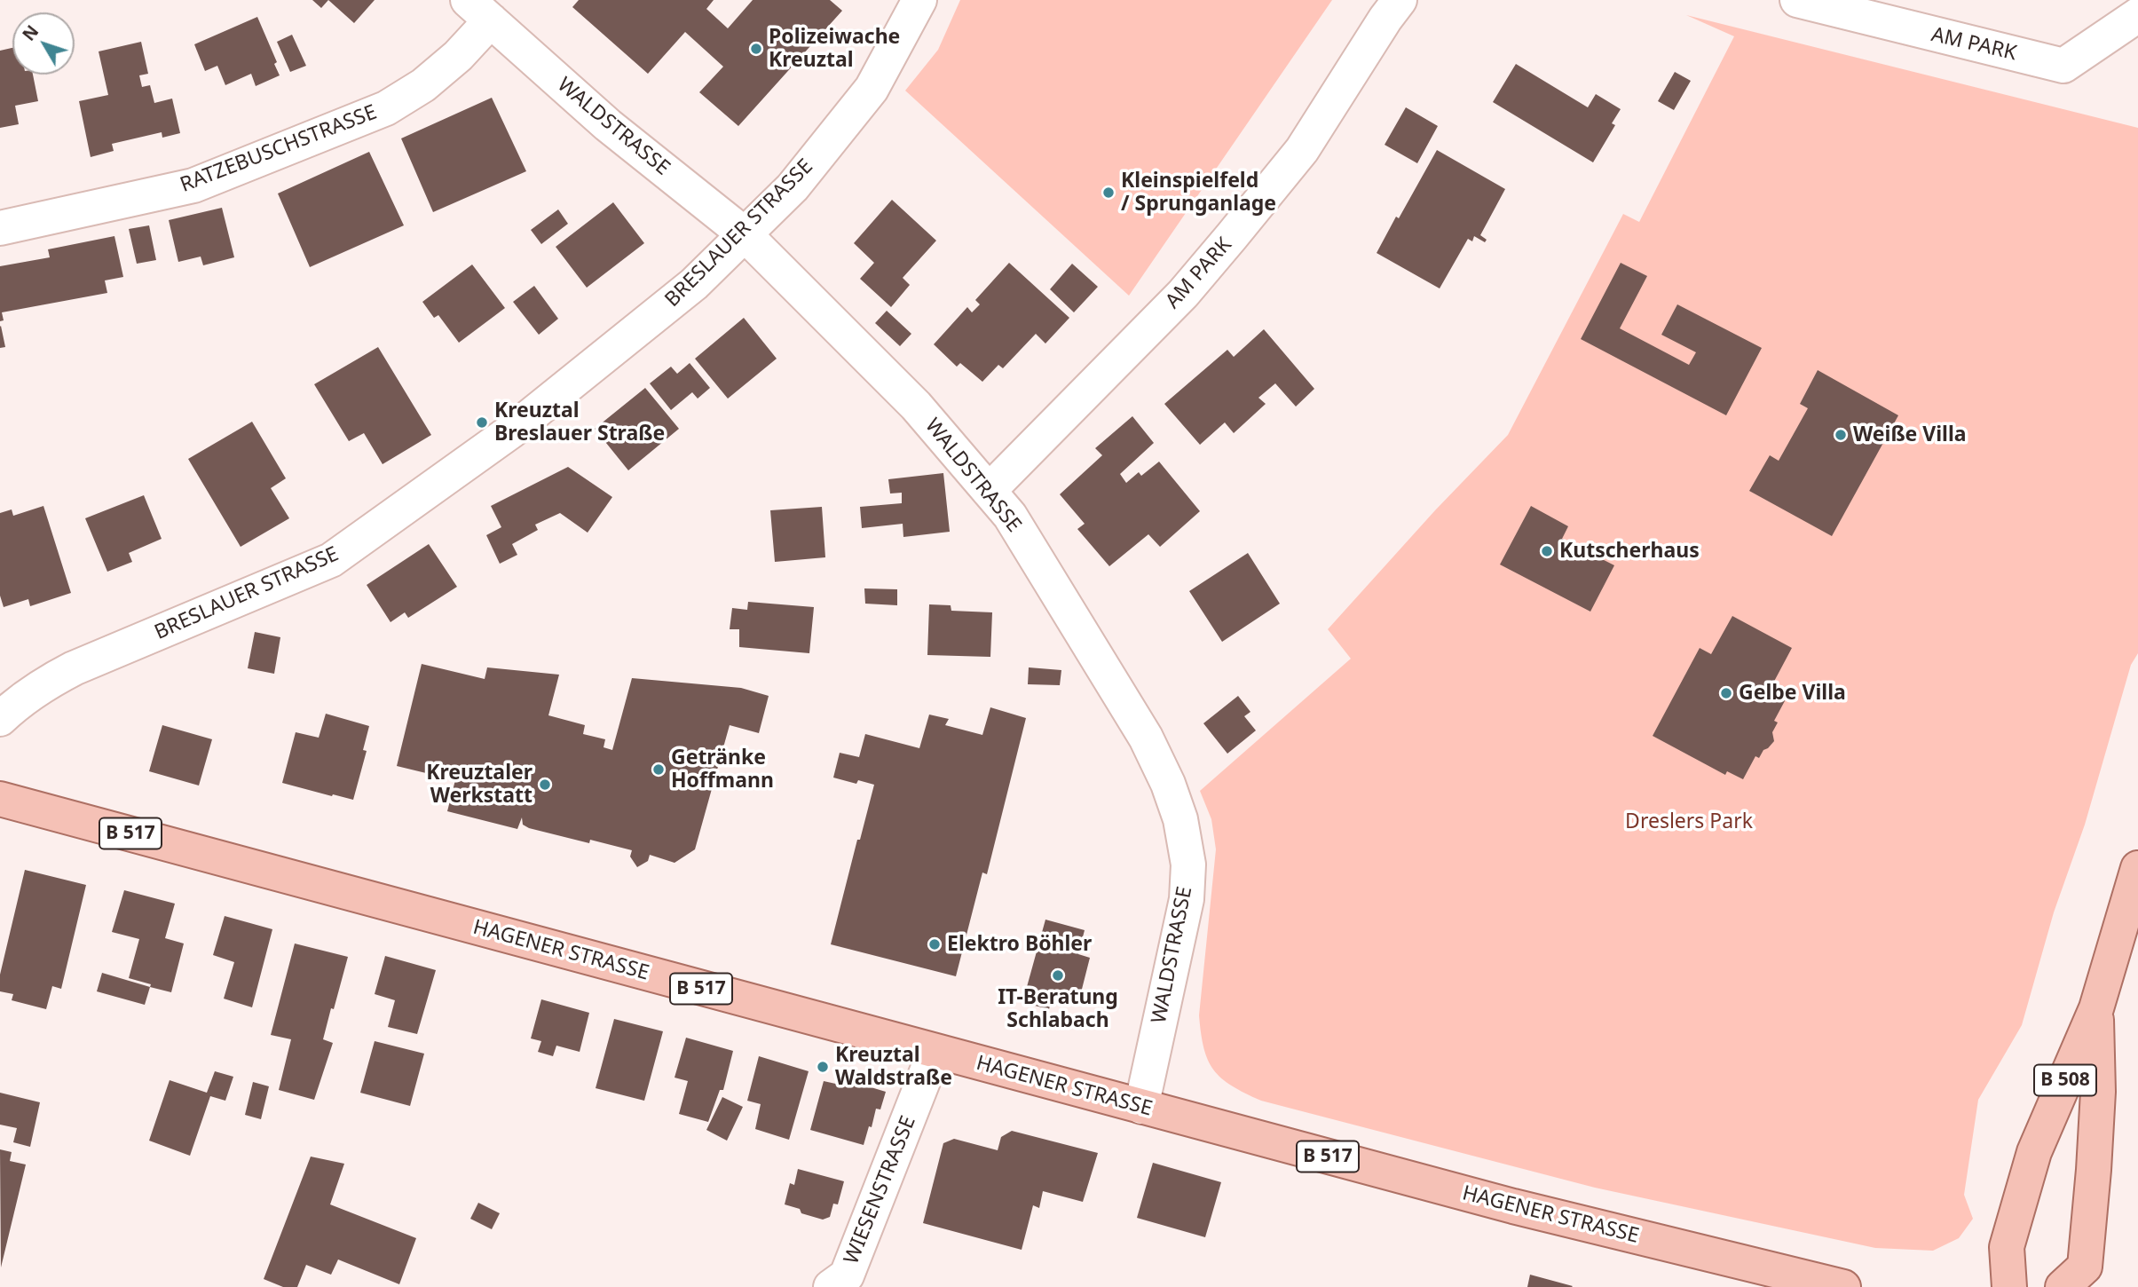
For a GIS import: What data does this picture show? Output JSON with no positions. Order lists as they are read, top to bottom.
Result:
{
  "streets": {
    "main road": ["B 517", "HAGENER STRASSE", "B 508"],
    "street": [
      "AM PARK",
      "WALDSTRASSE",
      "RATZEBUSCHSTRASSE",
      "BRESLAUER STRASSE",
      "WIESENSTRASSE"
    ]
  },
  "crossings": [
    ["AM PARK", "WALDSTRASSE"],
    ["WALDSTRASSE", "RATZEBUSCHSTRASSE"],
    ["WALDSTRASSE", "BRESLAUER STRASSE"],
    ["WALDSTRASSE", "HAGENER STRASSE"],
    ["HAGENER STRASSE", "WIESENSTRASSE"]
  ],
  "parks": ["Dreslers Park"],
  "places": [
    "Polizeiwache Kreuztal",
    "Kleinspielfeld / Sprunganlage",
    "Kreuztal Breslauer Straße",
    "Weiße Villa",
    "Kutscherhaus",
    "Gelbe Villa",
    "Getränke Hoffmann",
    "Kreuztaler Werkstatt",
    "Elektro Böhler",
    "IT-Beratung Schlabach",
    "Kreuztal Waldstraße"
  ],
  "north": "top left"
}
